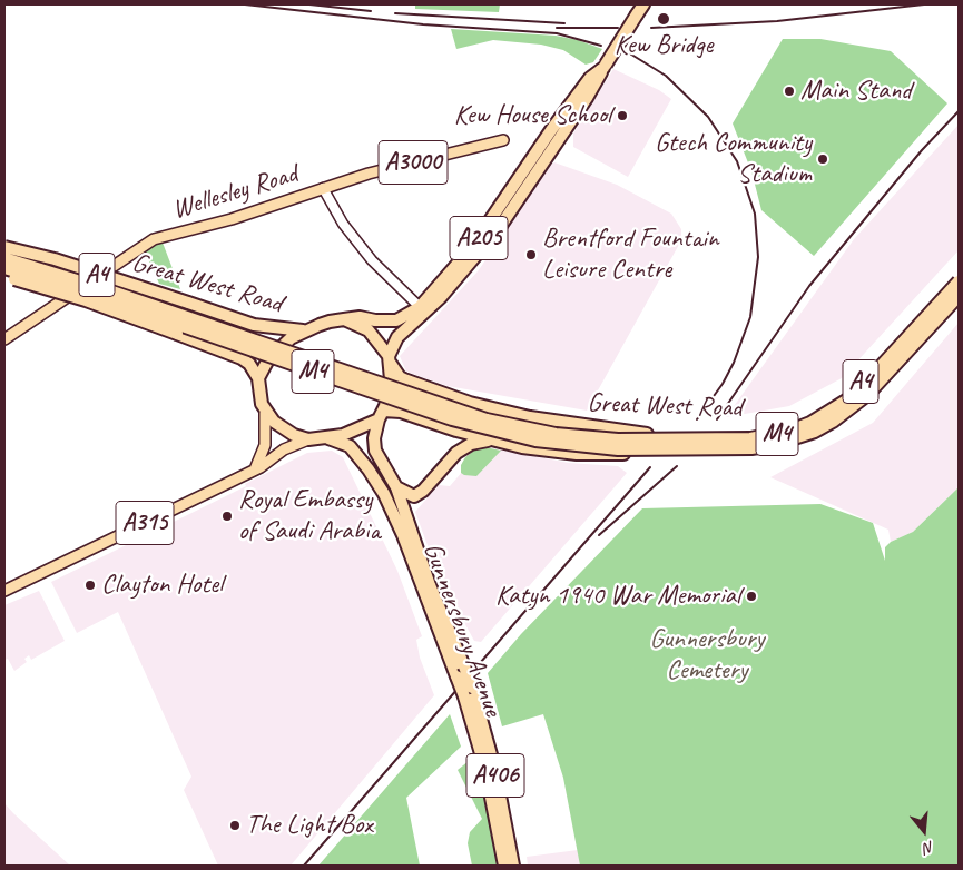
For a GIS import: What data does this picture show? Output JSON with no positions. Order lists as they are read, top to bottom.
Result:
{
  "streets": {
    "highway": [
      "A205",
      "A4",
      "Great West Road",
      "M4",
      "Gunnersbury Avenue",
      "A406"
    ],
    "main road": ["A3000", "Wellesley Road", "A315"]
  },
  "crossings": [
    ["A205", "Great West Road"],
    ["A205", "A315"],
    ["A205", "Gunnersbury Avenue"],
    ["Great West Road", "A315"],
    ["Great West Road", "Gunnersbury Avenue"],
    ["A315", "Gunnersbury Avenue"]
  ],
  "parks": ["Gunnersbury Cemetery"],
  "places": [
    "Kew Bridge",
    "Main Stand",
    "Kew House School",
    "Gtech Community Stadium",
    "Brentford Fountain Leisure Centre",
    "Royal Embassy of Saudi Arabia",
    "Clayton Hotel",
    "Katyn 1940 War Memorial",
    "The Light Box"
  ],
  "north": "bottom"
}
